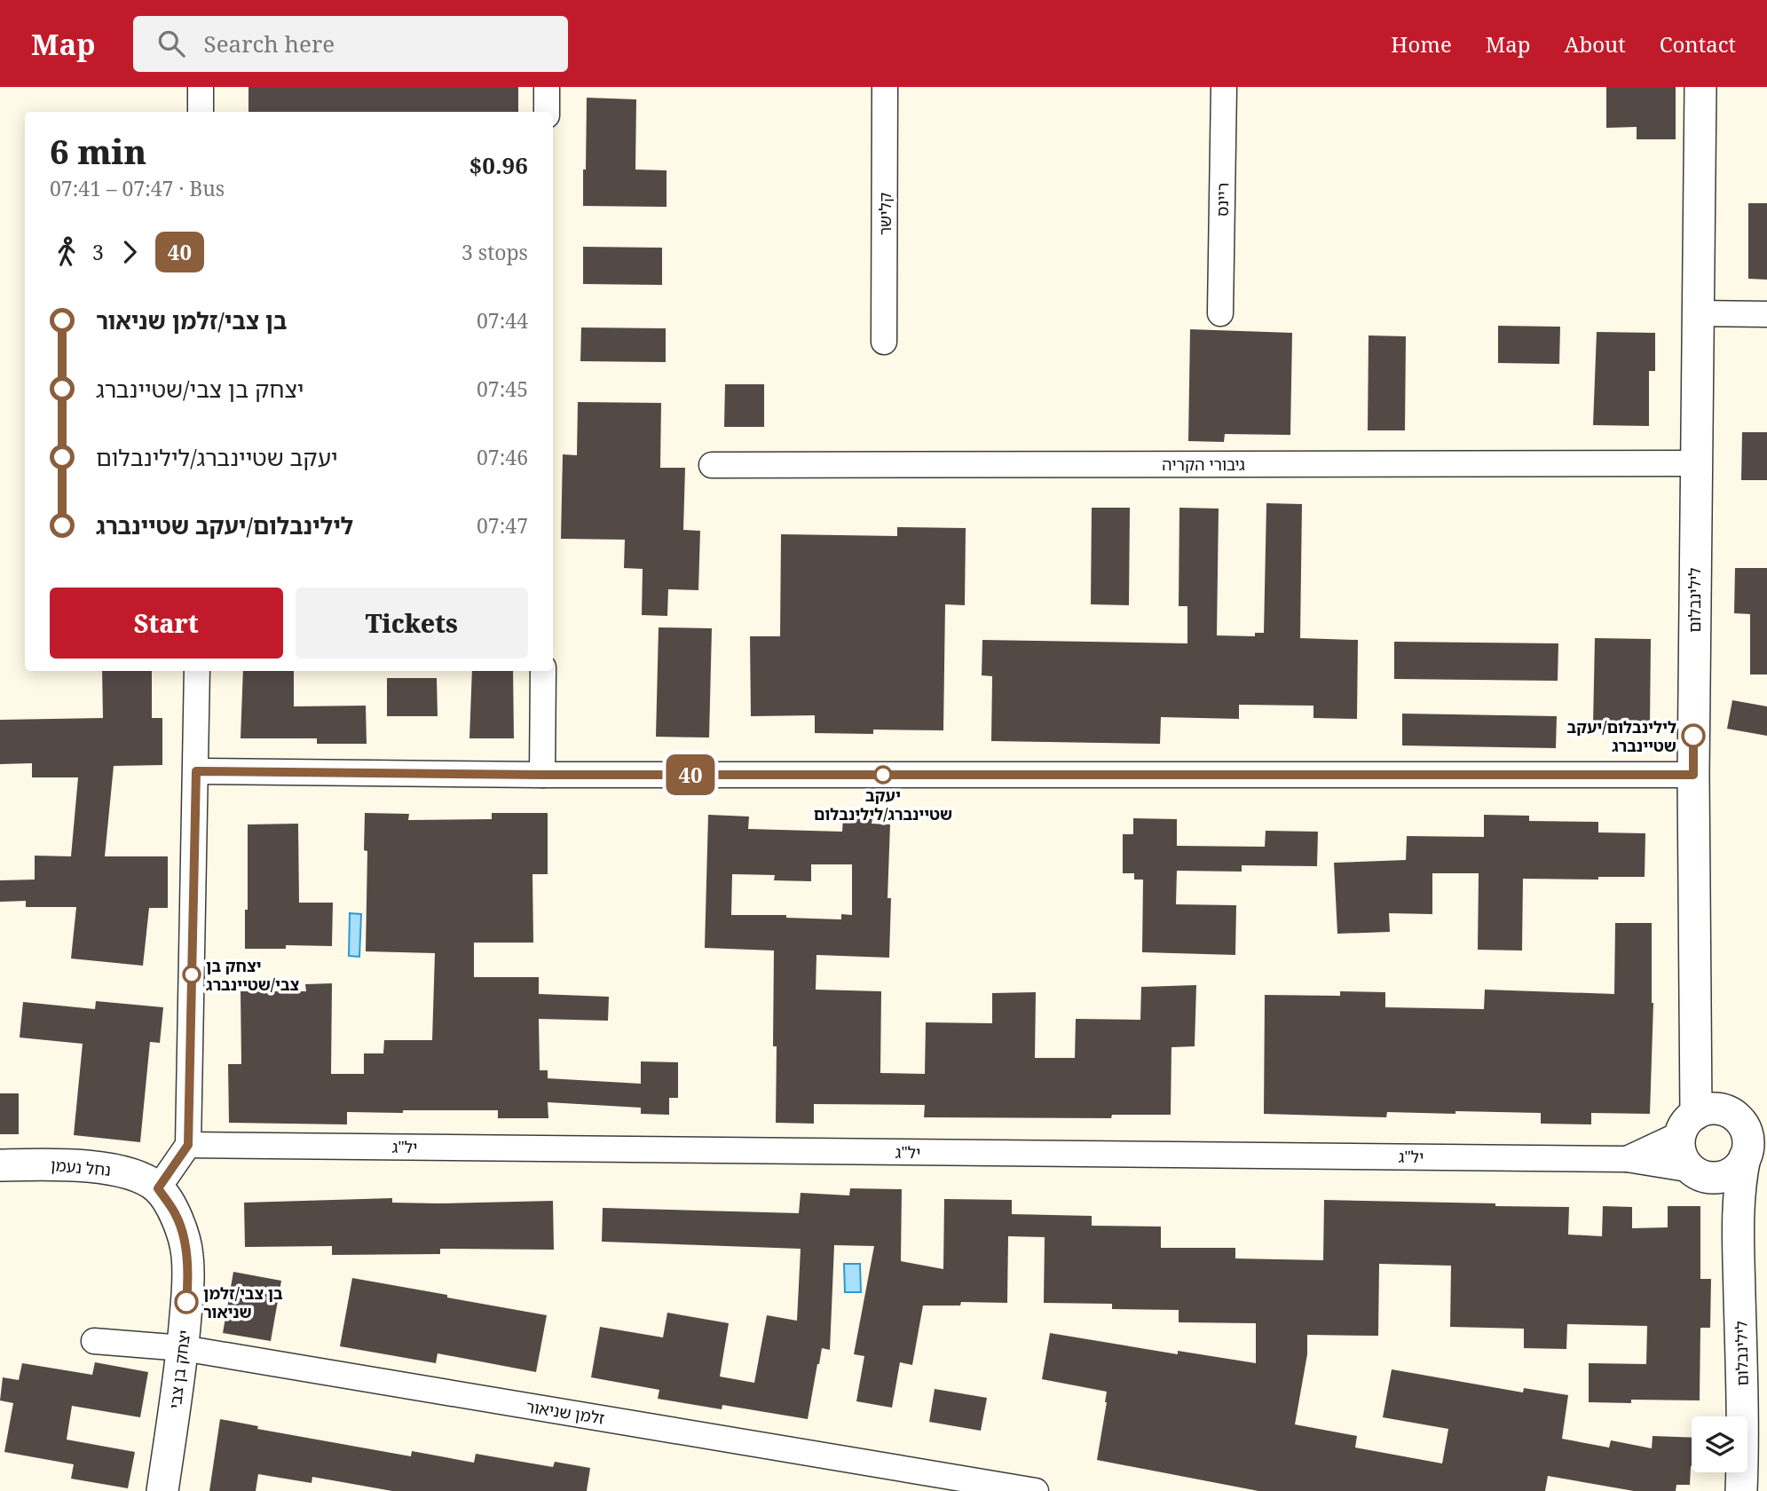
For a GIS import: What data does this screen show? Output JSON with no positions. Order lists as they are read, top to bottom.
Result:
{
  "streets": {
    "street": [
      "ריינס",
      "קלישר",
      "גיבורי הקריה",
      "לילינבלום",
      "יל\"ג",
      "נחל נעמן",
      "יצחק בן צבי",
      "זלמן שניאור"
    ]
  },
  "crossings": [
    ["גיבורי הקריה", "לילינבלום"],
    ["לילינבלום", "יל\"ג"],
    ["נחל נעמן", "יצחק בן צבי"],
    ["יצחק בן צבי", "זלמן שניאור"]
  ],
  "places": [
    "לילינבלום/יעקב שטיינברג",
    "יעקב שטיינברג/לילינבלום",
    "יצחק בן צבי/שטיינברג",
    "בן צבי/זלמן שניאור"
  ],
  "lines": ["bus line 40"],
  "page": {
    "header": "Map",
    "search": "Search here",
    "nav": [
      "Home",
      "Map",
      "About",
      "Contact"
    ],
    "on_map": "40",
    "heading": ["6 min", "07:41 – 07:47 · Bus", "$0.96"],
    "legs": ["3", "40", "3 stops"],
    "list": [
      {
        "name": "בן צבי/זלמן שניאור",
        "value": "07:44"
      },
      {
        "name": "יצחק בן צבי/שטיינברג",
        "value": "07:45"
      },
      {
        "name": "יעקב שטיינברג/לילינבלום",
        "value": "07:46"
      },
      {
        "name": "לילינבלום/יעקב שטיינברג",
        "value": "07:47"
      }
    ],
    "buttons": ["Start", "Tickets"]
  }
}
